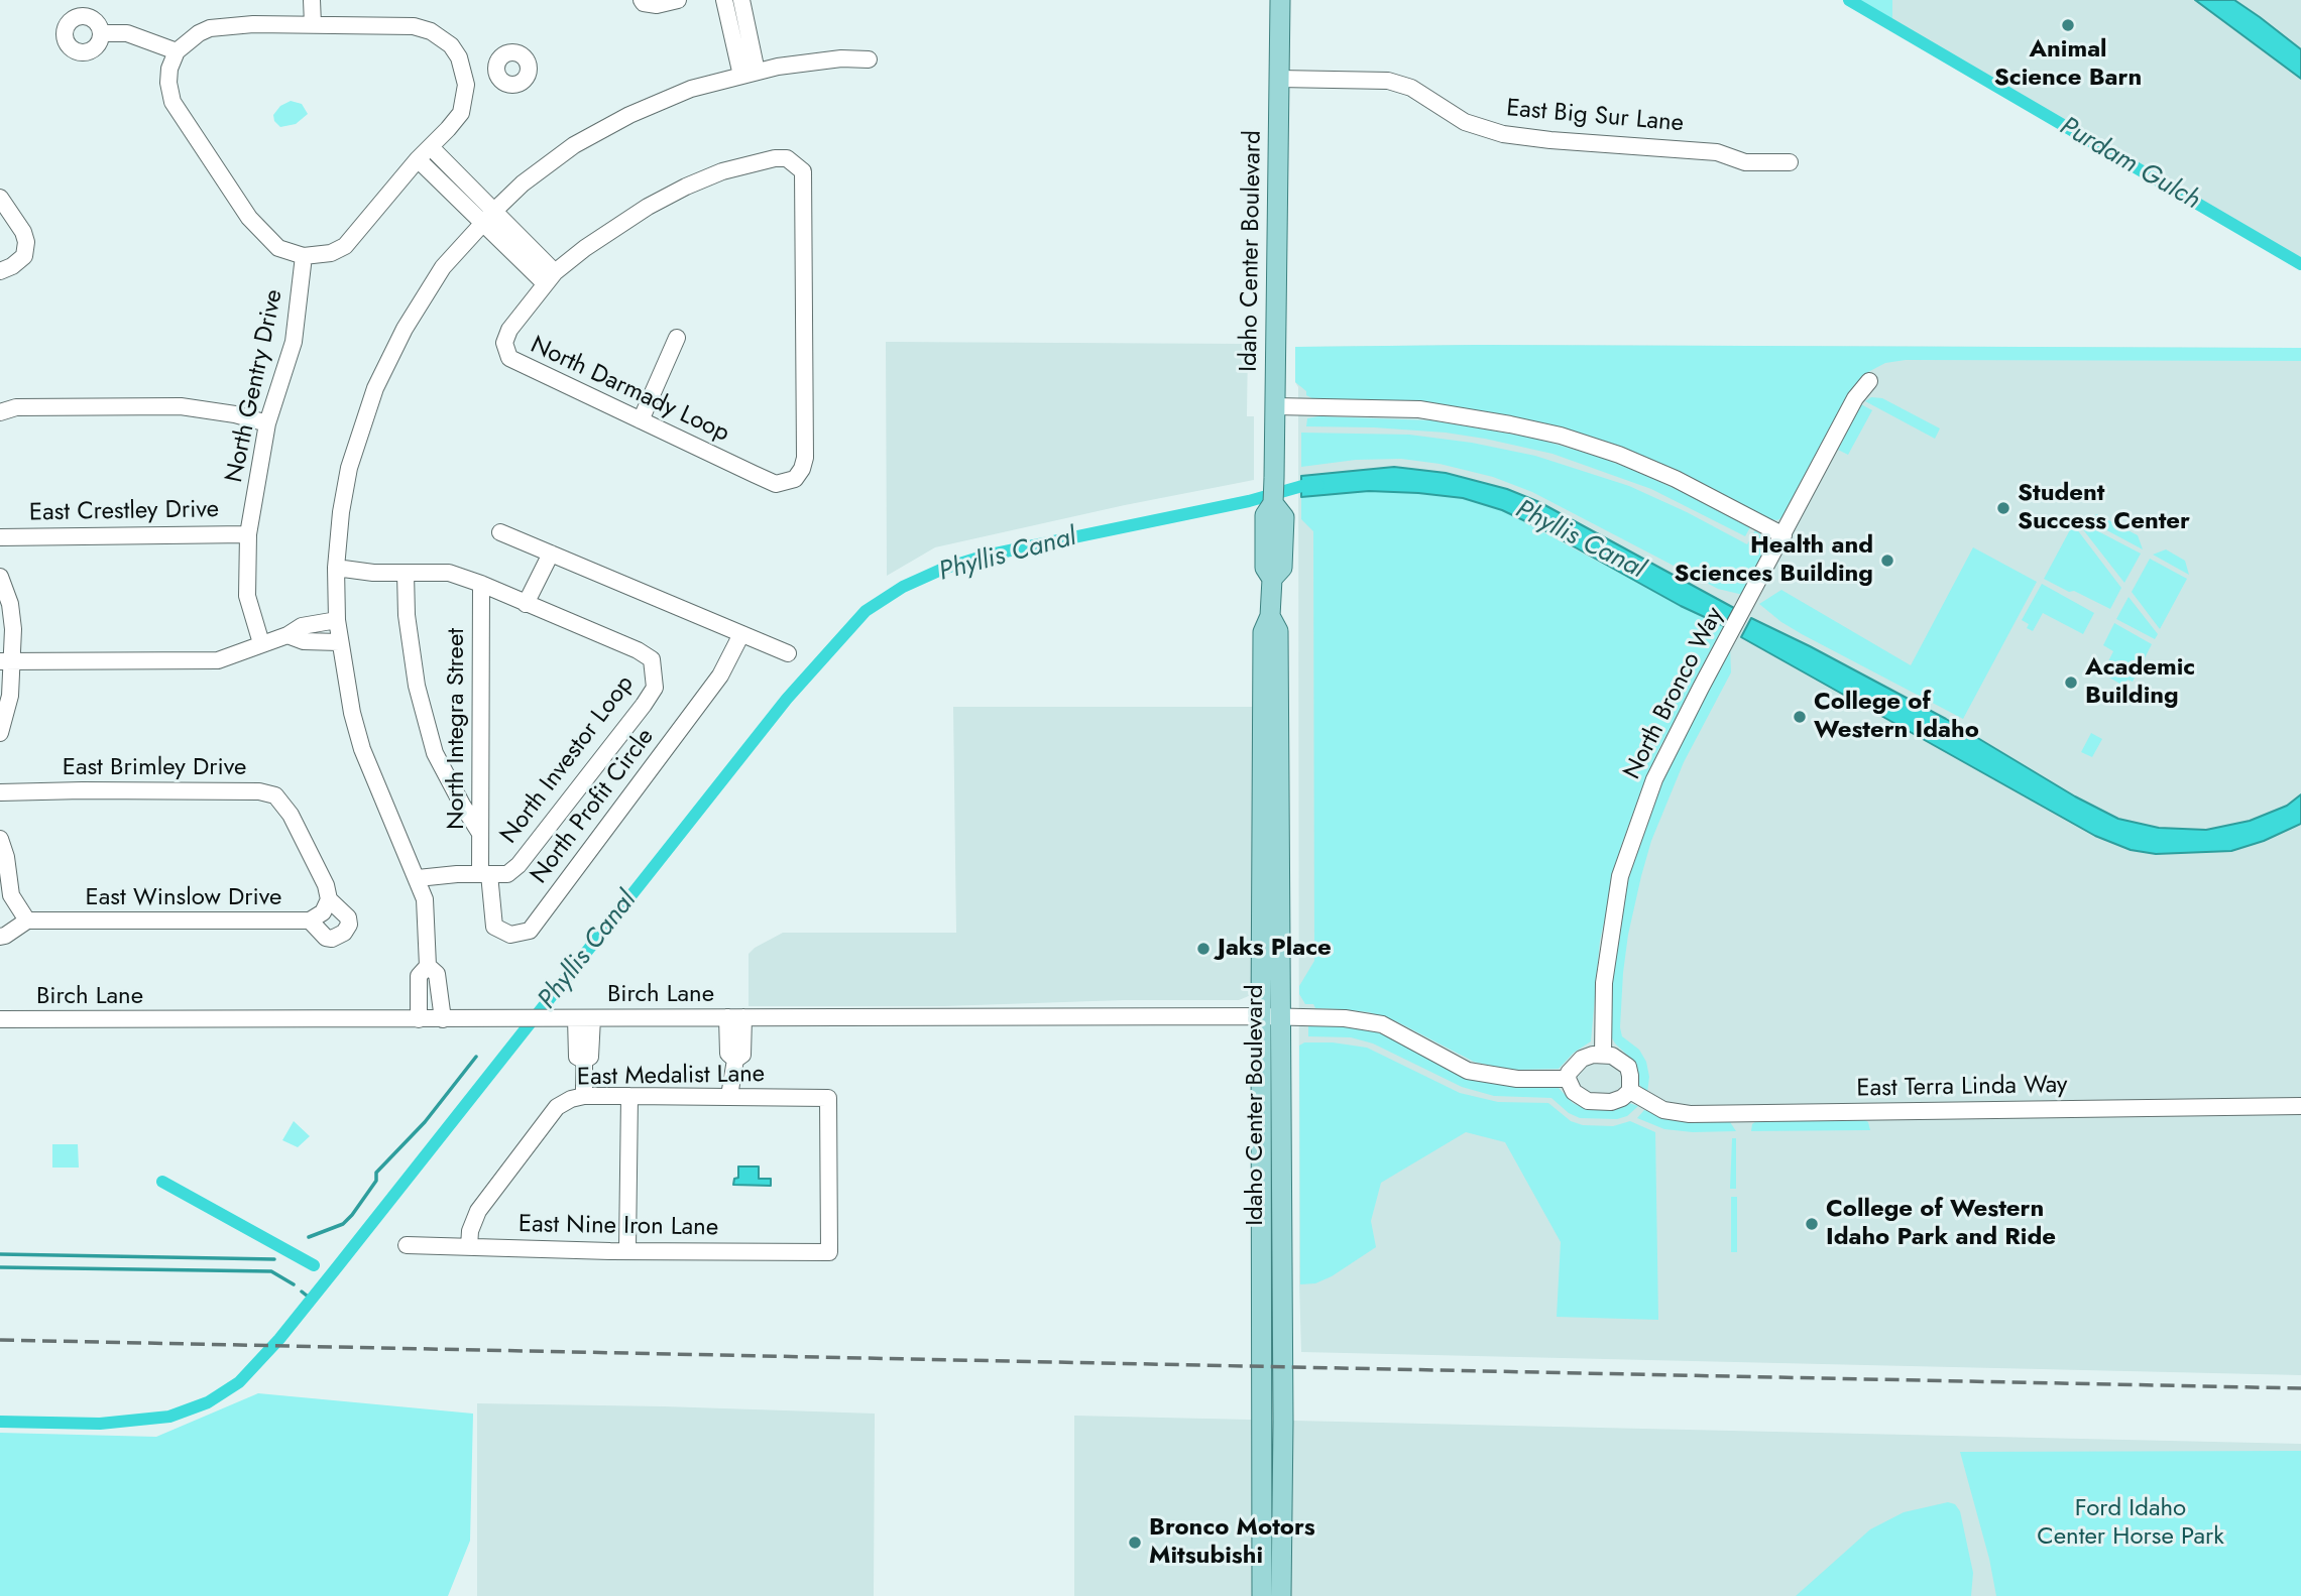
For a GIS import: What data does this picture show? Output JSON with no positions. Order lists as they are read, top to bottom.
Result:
{
  "streets": {
    "main road": ["Idaho Center Boulevard"],
    "street": [
      "East Big Sur Lane",
      "North Gentry Drive",
      "North Darmady Loop",
      "East Crestley Drive",
      "North Bronco Way",
      "North Integra Street",
      "North Investor Loop",
      "East Brimley Drive",
      "North Profit Circle",
      "East Winslow Drive",
      "Birch Lane",
      "East Medalist Lane",
      "East Terra Linda Way",
      "East Nine Iron Lane"
    ]
  },
  "crossings": [
    ["East Big Sur Lane", "Idaho Center Boulevard"],
    ["Idaho Center Boulevard", "Birch Lane"],
    ["North Gentry Drive", "East Crestley Drive"],
    ["North Bronco Way", "East Terra Linda Way"],
    ["North Integra Street", "North Investor Loop"],
    ["North Integra Street", "North Profit Circle"],
    ["North Investor Loop", "North Profit Circle"],
    ["East Brimley Drive", "East Winslow Drive"],
    ["East Medalist Lane", "East Nine Iron Lane"]
  ],
  "water": ["Purdam Gulch", "Phyllis Canal"],
  "parks": ["Ford Idaho Center Horse Park"],
  "places": [
    "Animal Science Barn",
    "Student Success Center",
    "Health and Sciences Building",
    "Academic Building",
    "College of Western Idaho",
    "Jaks Place",
    "College of Western Idaho Park and Ride",
    "Bronco Motors Mitsubishi"
  ]
}
